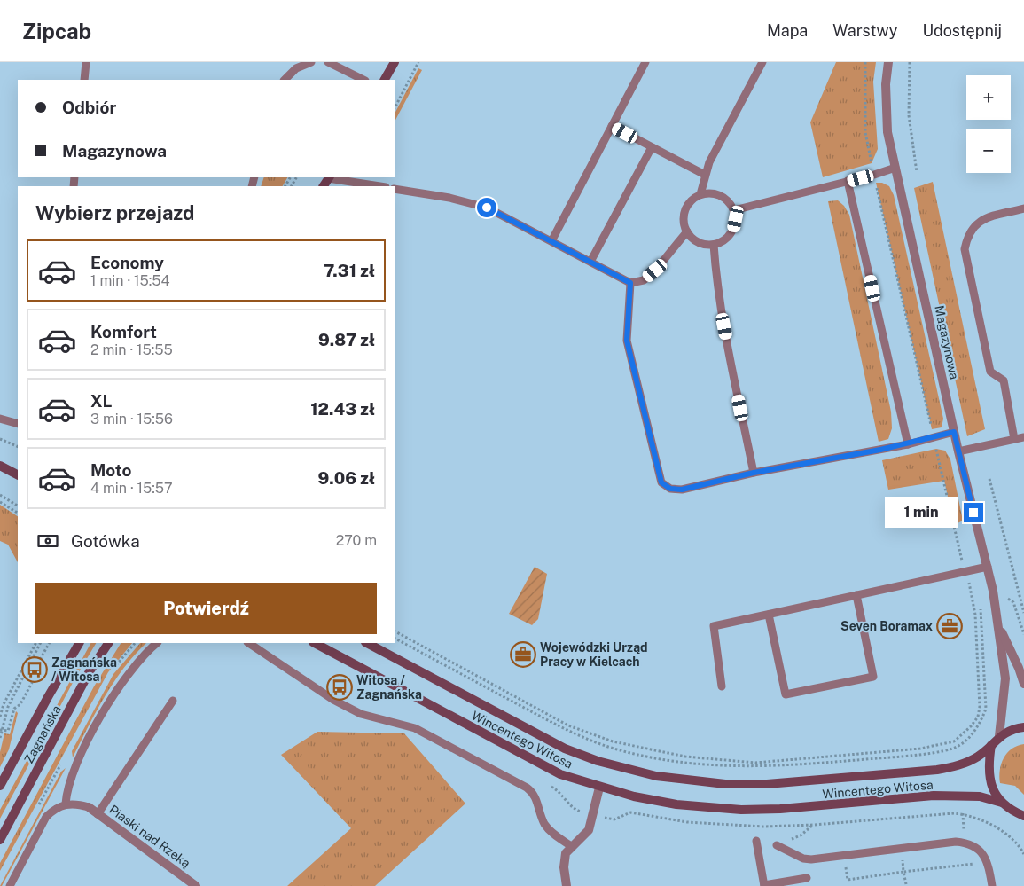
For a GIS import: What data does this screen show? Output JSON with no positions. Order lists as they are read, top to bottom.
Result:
{
  "streets": {
    "main road": ["Zagnańska", "Wincentego Witosa"],
    "street": ["Magazynowa", "Piaski nad Rzeką"]
  },
  "crossings": [
    ["Magazynowa", "Wincentego Witosa"]
  ],
  "places": {
    "office": ["Seven Boramax", "Wojewódzki Urząd Pracy w Kielcach"],
    "bus stop": ["Zagnańska / Witosa", "Witosa / Zagnańska"]
  },
  "page": {
    "header": "Zipcab",
    "nav": ["Mapa", "Warstwy", "Udostępnij"],
    "map_buttons": ["+", "−"],
    "banner": ["Odbiór", "Magazynowa"],
    "heading": "Wybierz przejazd",
    "list": [
      {
        "name": "Economy",
        "note": "1 min · 15:54",
        "value": "7.31 zł"
      },
      {
        "name": "Komfort",
        "note": "2 min · 15:55",
        "value": "9.87 zł"
      },
      {
        "name": "XL",
        "note": "3 min · 15:56",
        "value": "12.43 zł"
      },
      {
        "name": "Moto",
        "note": "4 min · 15:57",
        "value": "9.06 zł"
      }
    ],
    "bubble": "1 min",
    "pay": ["Gotówka", "270 m"],
    "buttons": "Potwierdź"
  }
}
